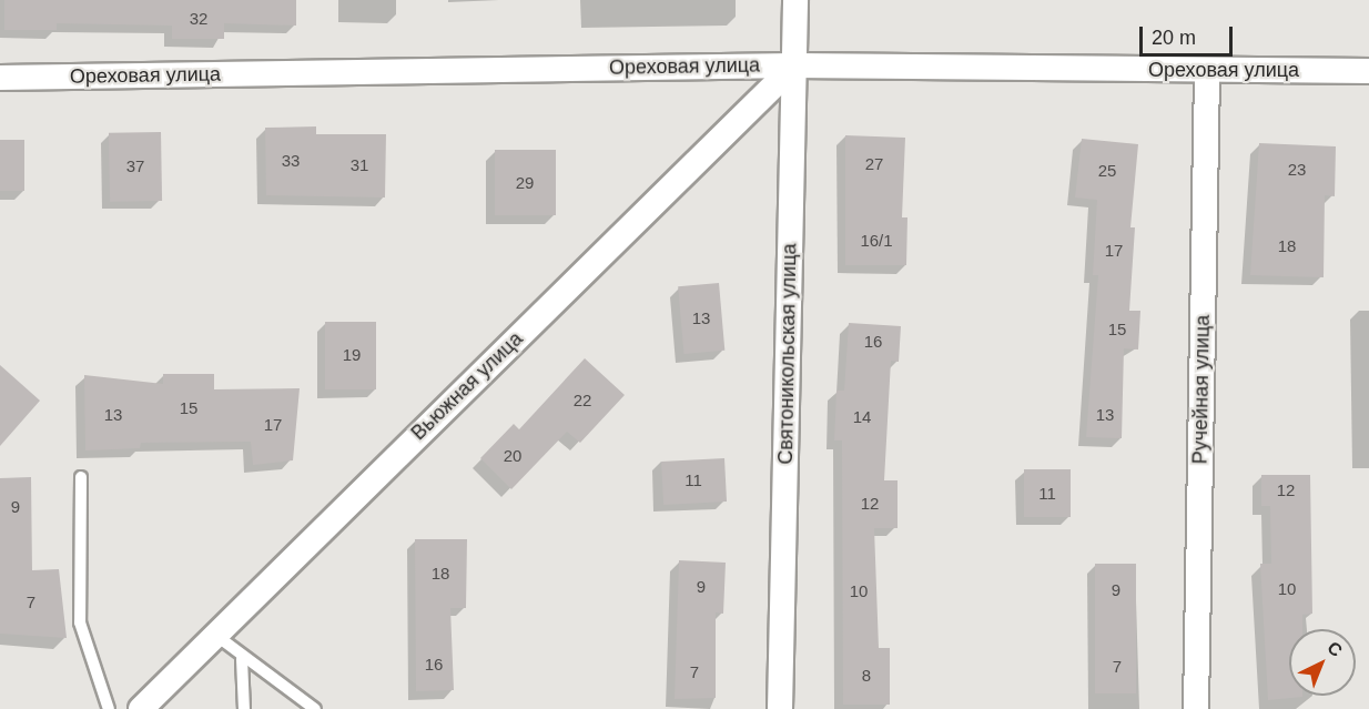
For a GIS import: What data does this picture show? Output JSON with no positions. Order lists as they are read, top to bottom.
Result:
{
  "streets": {
    "street": [
      "Ореховая улица",
      "Святоникольская улица",
      "Вьюжная улица",
      "Ручейная улица"
    ]
  },
  "crossings": [
    ["Ореховая улица", "Святоникольская улица"],
    ["Ореховая улица", "Вьюжная улица"],
    ["Ореховая улица", "Ручейная улица"],
    ["Святоникольская улица", "Вьюжная улица"]
  ],
  "house_numbers": [
    "32",
    "33",
    "27",
    "31",
    "37",
    "23",
    "25",
    "29",
    "16/1",
    "18",
    "17",
    "13",
    "15",
    "16",
    "19",
    "22",
    "15",
    "13",
    "13",
    "14",
    "17",
    "20",
    "11",
    "12",
    "11",
    "12",
    "9",
    "18",
    "9",
    "10",
    "9",
    "10",
    "7",
    "16",
    "7",
    "7",
    "8"
  ],
  "scale_bar": "20 m",
  "north": "top right"
}
